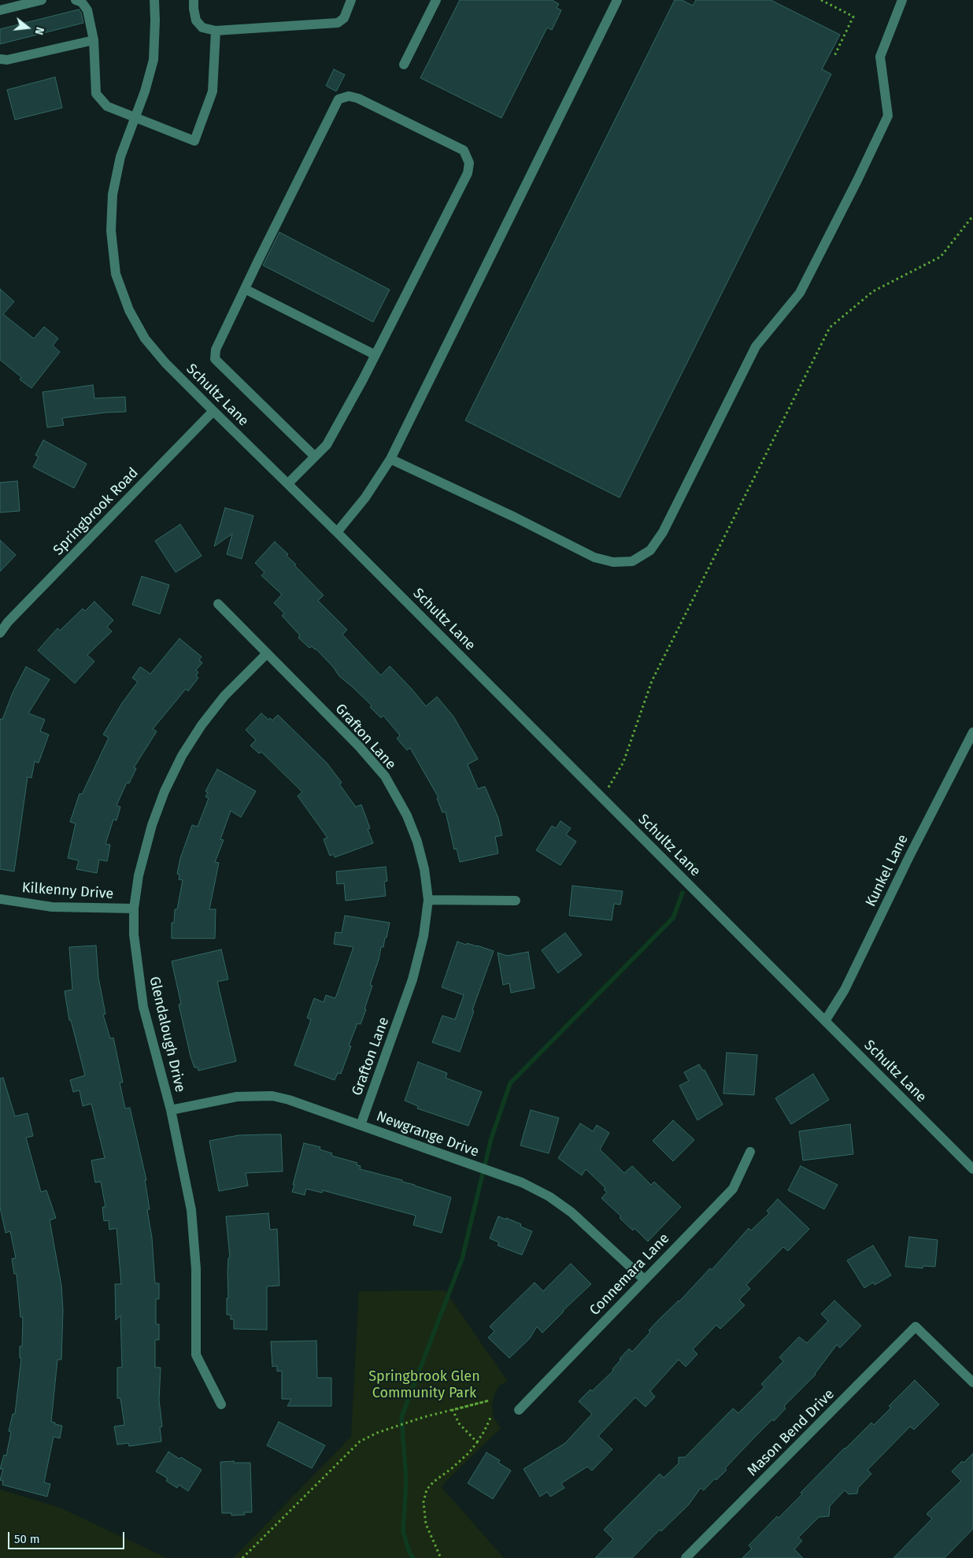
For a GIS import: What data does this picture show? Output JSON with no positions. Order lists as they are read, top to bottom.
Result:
{
  "streets": {
    "street": [
      "Schultz Lane",
      "Springbrook Road",
      "Grafton Lane",
      "Kunkel Lane",
      "Kilkenny Drive",
      "Glendalough Drive",
      "Newgrange Drive",
      "Connemara Lane",
      "Mason Bend Drive"
    ]
  },
  "crossings": [
    ["Schultz Lane", "Springbrook Road"],
    ["Schultz Lane", "Kunkel Lane"],
    ["Grafton Lane", "Glendalough Drive"],
    ["Grafton Lane", "Newgrange Drive"],
    ["Kilkenny Drive", "Glendalough Drive"],
    ["Glendalough Drive", "Newgrange Drive"],
    ["Newgrange Drive", "Connemara Lane"]
  ],
  "parks": ["Springbrook Glen Community Park"],
  "scale_bar": "50 m",
  "north": "right"
}
